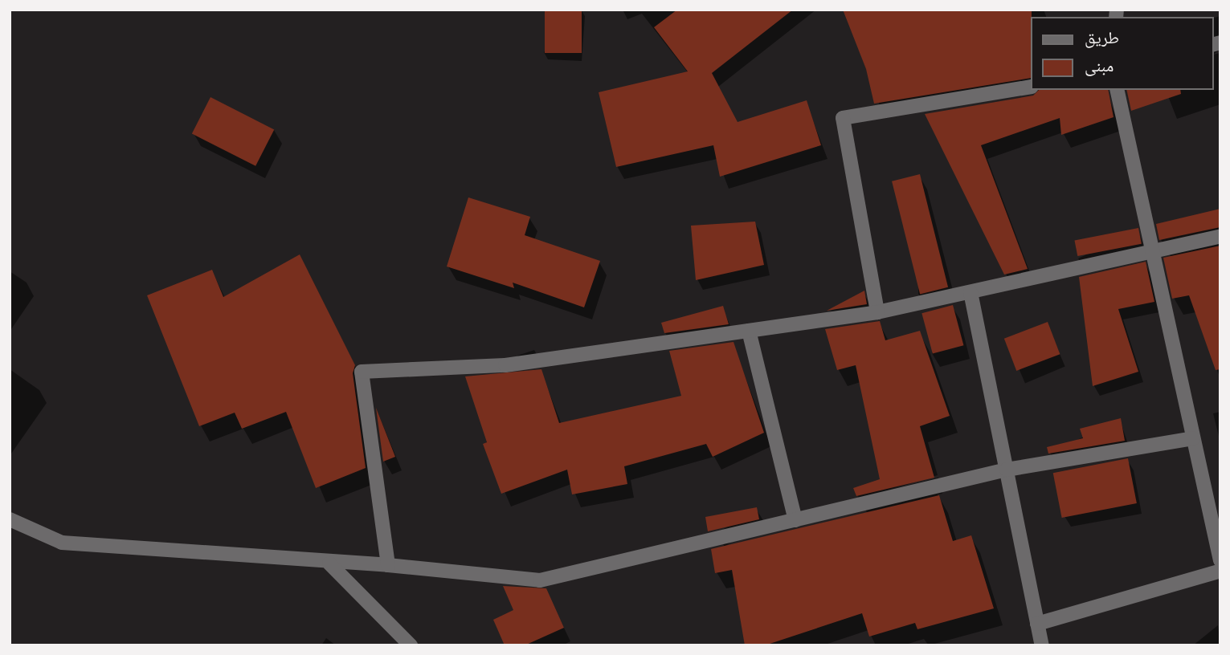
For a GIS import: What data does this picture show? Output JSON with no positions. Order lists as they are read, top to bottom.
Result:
{
  "legend": ["طريق", "مبنى"]
}
